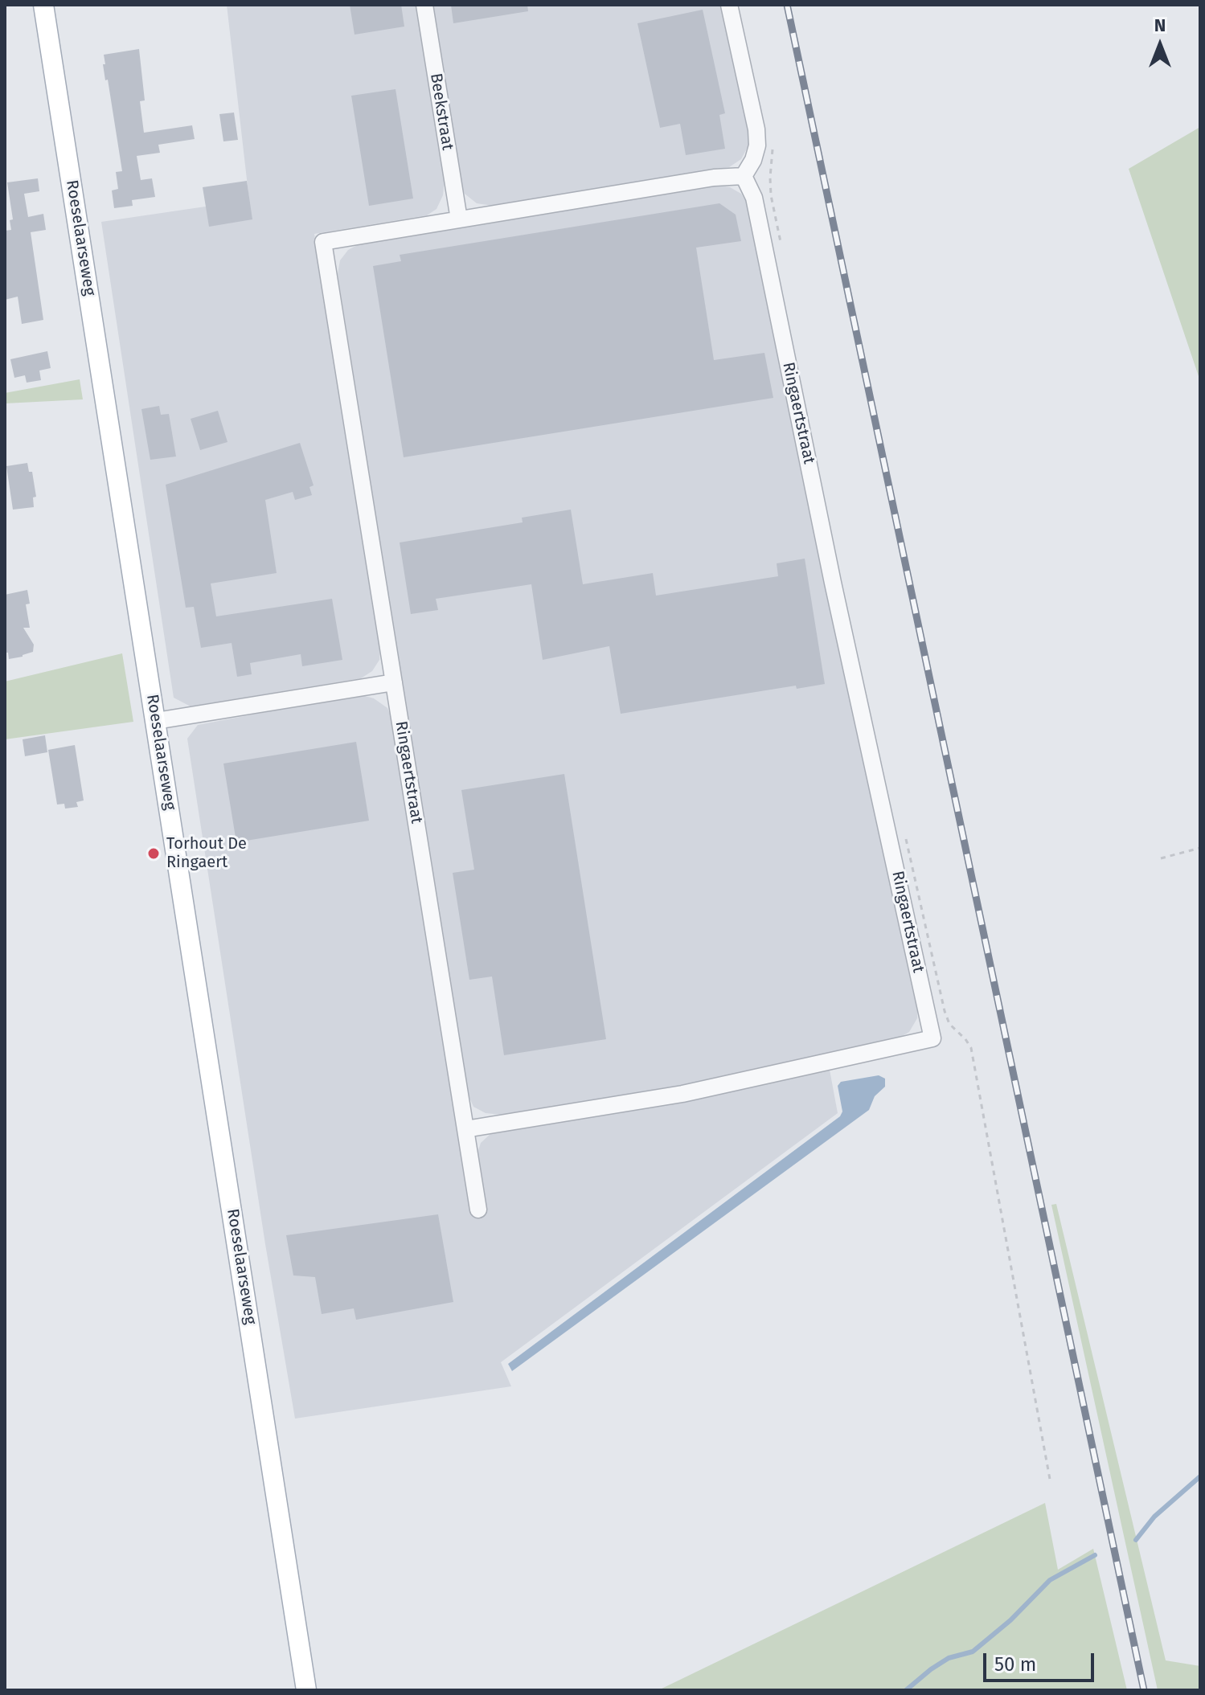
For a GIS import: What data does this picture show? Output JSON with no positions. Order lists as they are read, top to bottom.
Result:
{
  "streets": {
    "main road": ["Roeselaarseweg"],
    "street": ["Beekstraat", "Ringaertstraat"]
  },
  "crossings": [
    ["Beekstraat", "Ringaertstraat"]
  ],
  "places": ["Torhout De Ringaert"],
  "scale_bar": "50 m",
  "north": "top"
}
